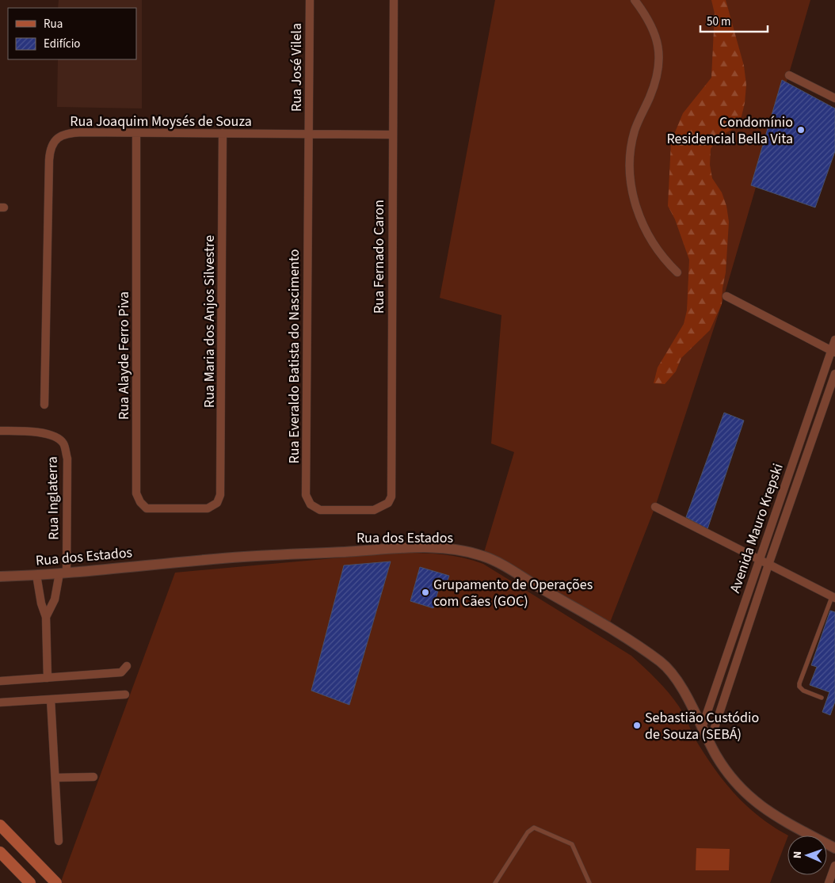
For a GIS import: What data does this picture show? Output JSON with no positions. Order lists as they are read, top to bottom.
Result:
{
  "streets": {
    "street": [
      "Rua José Vilela",
      "Rua Joaquim Moysés de Souza",
      "Rua Fernado Caron",
      "Rua Maria dos Anjos Silvestre",
      "Rua Alayde Ferro Piva",
      "Rua Everaldo Batista do Nascimento",
      "Rua Inglaterra",
      "Avenida Mauro Krepski",
      "Rua dos Estados"
    ]
  },
  "crossings": [
    ["Rua José Vilela", "Rua Joaquim Moysés de Souza"],
    ["Rua José Vilela", "Rua Everaldo Batista do Nascimento"],
    ["Rua Joaquim Moysés de Souza", "Rua Fernado Caron"],
    ["Rua Joaquim Moysés de Souza", "Rua Maria dos Anjos Silvestre"],
    ["Rua Joaquim Moysés de Souza", "Rua Alayde Ferro Piva"],
    ["Rua Joaquim Moysés de Souza", "Rua Everaldo Batista do Nascimento"],
    ["Rua Fernado Caron", "Rua Everaldo Batista do Nascimento"],
    ["Rua Maria dos Anjos Silvestre", "Rua Alayde Ferro Piva"],
    ["Rua Inglaterra", "Rua dos Estados"],
    ["Avenida Mauro Krepski", "Rua dos Estados"]
  ],
  "places": ["Condomínio Residencial Bella Vita", "Grupamento de Operações com Cães (GOC)", "Sebastião Custódio de Souza (SEBÁ)"],
  "legend": ["Rua", "Edifício"],
  "scale_bar": "50 m",
  "north": "left"
}
